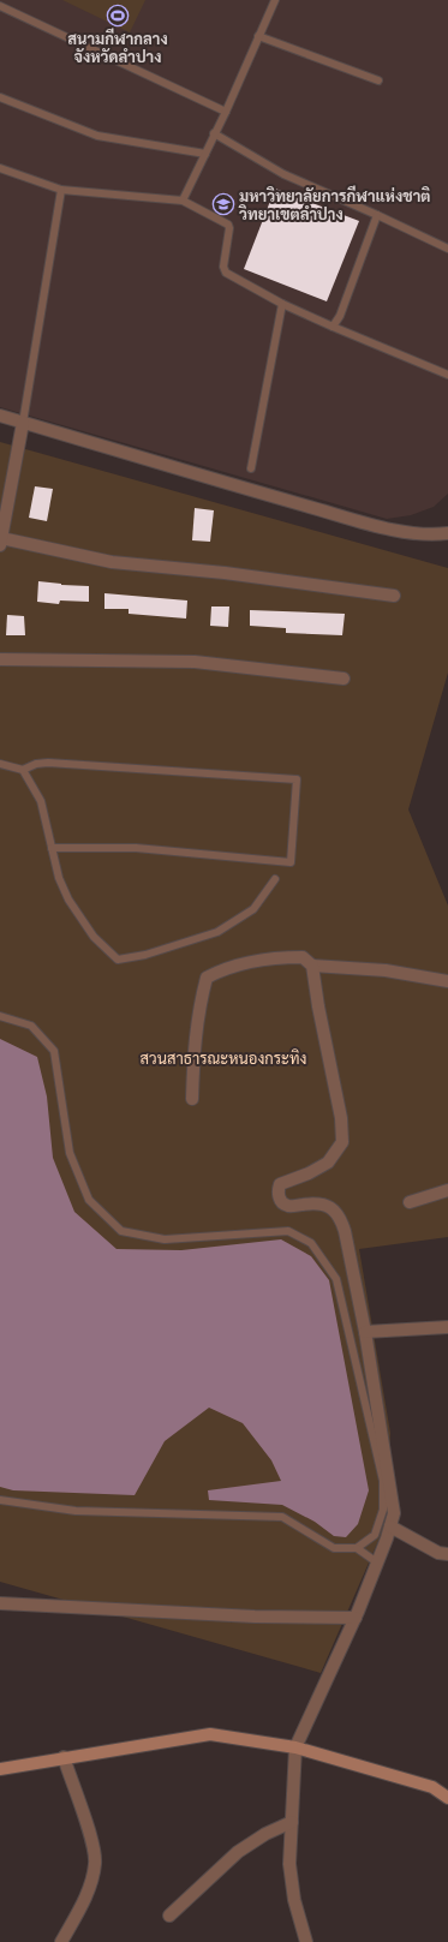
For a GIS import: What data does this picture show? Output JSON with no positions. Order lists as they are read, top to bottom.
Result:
{
  "parks": ["สวนสาธารณะหนองกระทิง"],
  "places": {
    "sports": ["สนามกีฬากลาง จังหวัดลำปาง"],
    "school or university": ["มหาวิทยาลัยการกีฬาแห่งชาติ วิทยาเขตลำปาง"]
  }
}
